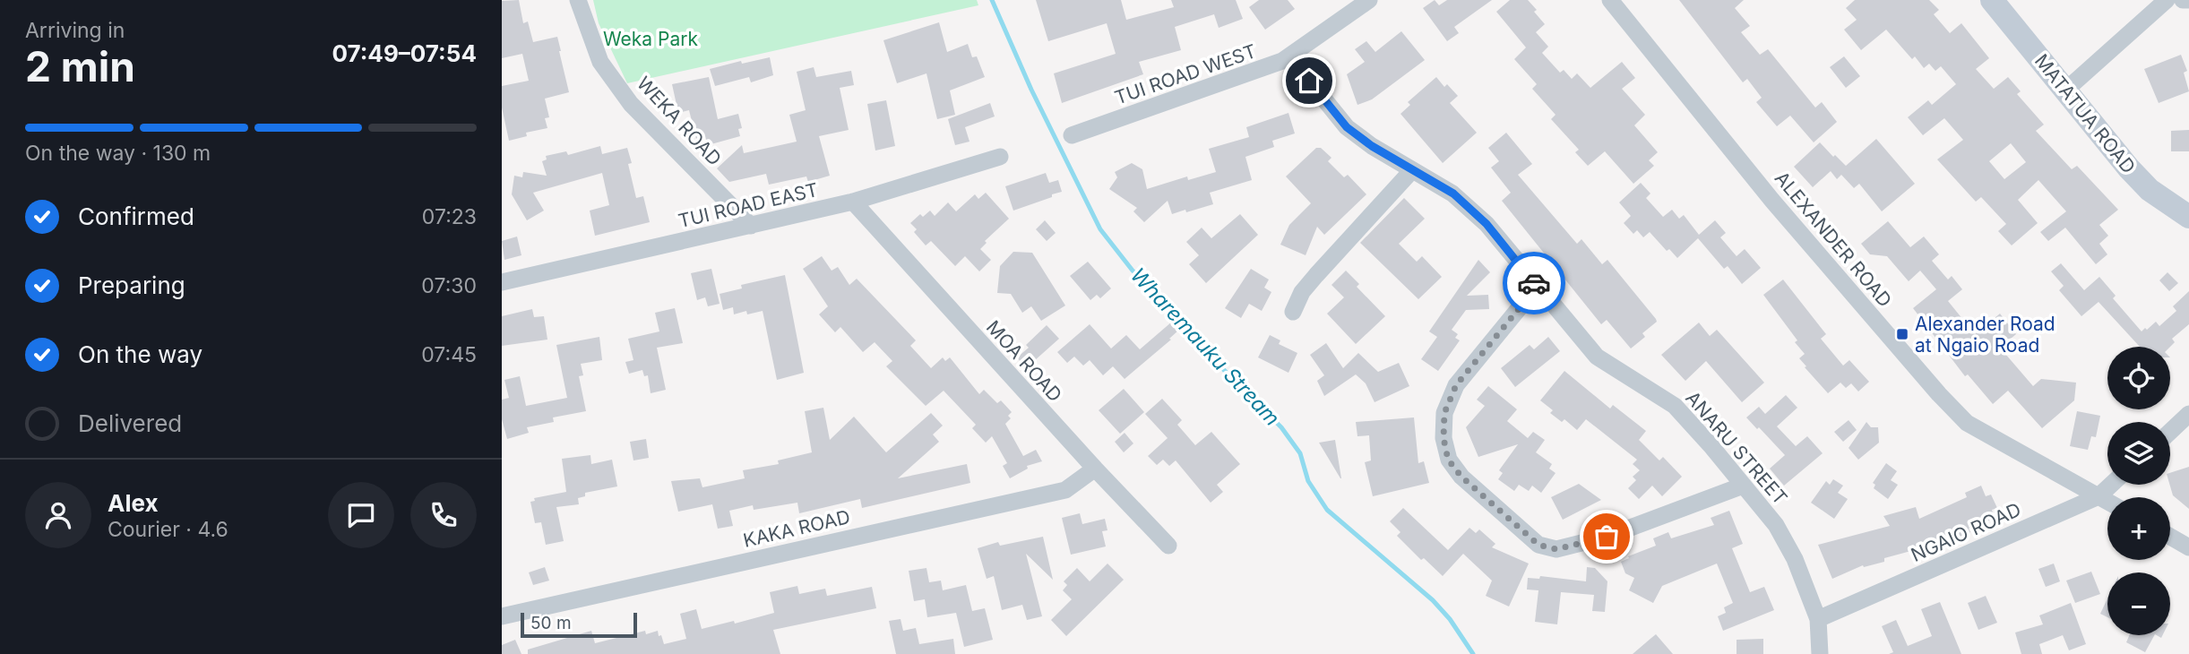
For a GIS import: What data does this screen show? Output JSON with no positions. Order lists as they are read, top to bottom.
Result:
{
  "streets": {
    "main road": ["MATATUA ROAD"],
    "street": [
      "TUI ROAD WEST",
      "WEKA ROAD",
      "TUI ROAD EAST",
      "ALEXANDER ROAD",
      "MOA ROAD",
      "ANARU STREET",
      "KAKA ROAD",
      "NGAIO ROAD"
    ]
  },
  "crossings": [
    ["TUI ROAD WEST", "ANARU STREET"],
    ["WEKA ROAD", "TUI ROAD EAST"],
    ["TUI ROAD EAST", "MOA ROAD"],
    ["ALEXANDER ROAD", "NGAIO ROAD"],
    ["MOA ROAD", "KAKA ROAD"],
    ["ANARU STREET", "NGAIO ROAD"]
  ],
  "water": ["Wharemauku Stream"],
  "parks": ["Weka Park"],
  "places": {
    "transit": ["Alexander Road at Ngaio Road"]
  },
  "scale_bar": "50 m",
  "page": {
    "heading": ["2 min", "Arriving in", "07:49–07:54"],
    "panel": ["Alex", "Courier · 4.6"],
    "bar": "On the way · 130 m",
    "list": [
      ["Confirmed", "07:23"],
      ["Preparing", "07:30"],
      ["On the way", "07:45"],
      "Delivered"
    ],
    "map_buttons": ["+", "−"],
    "scale": "50 m"
  }
}
